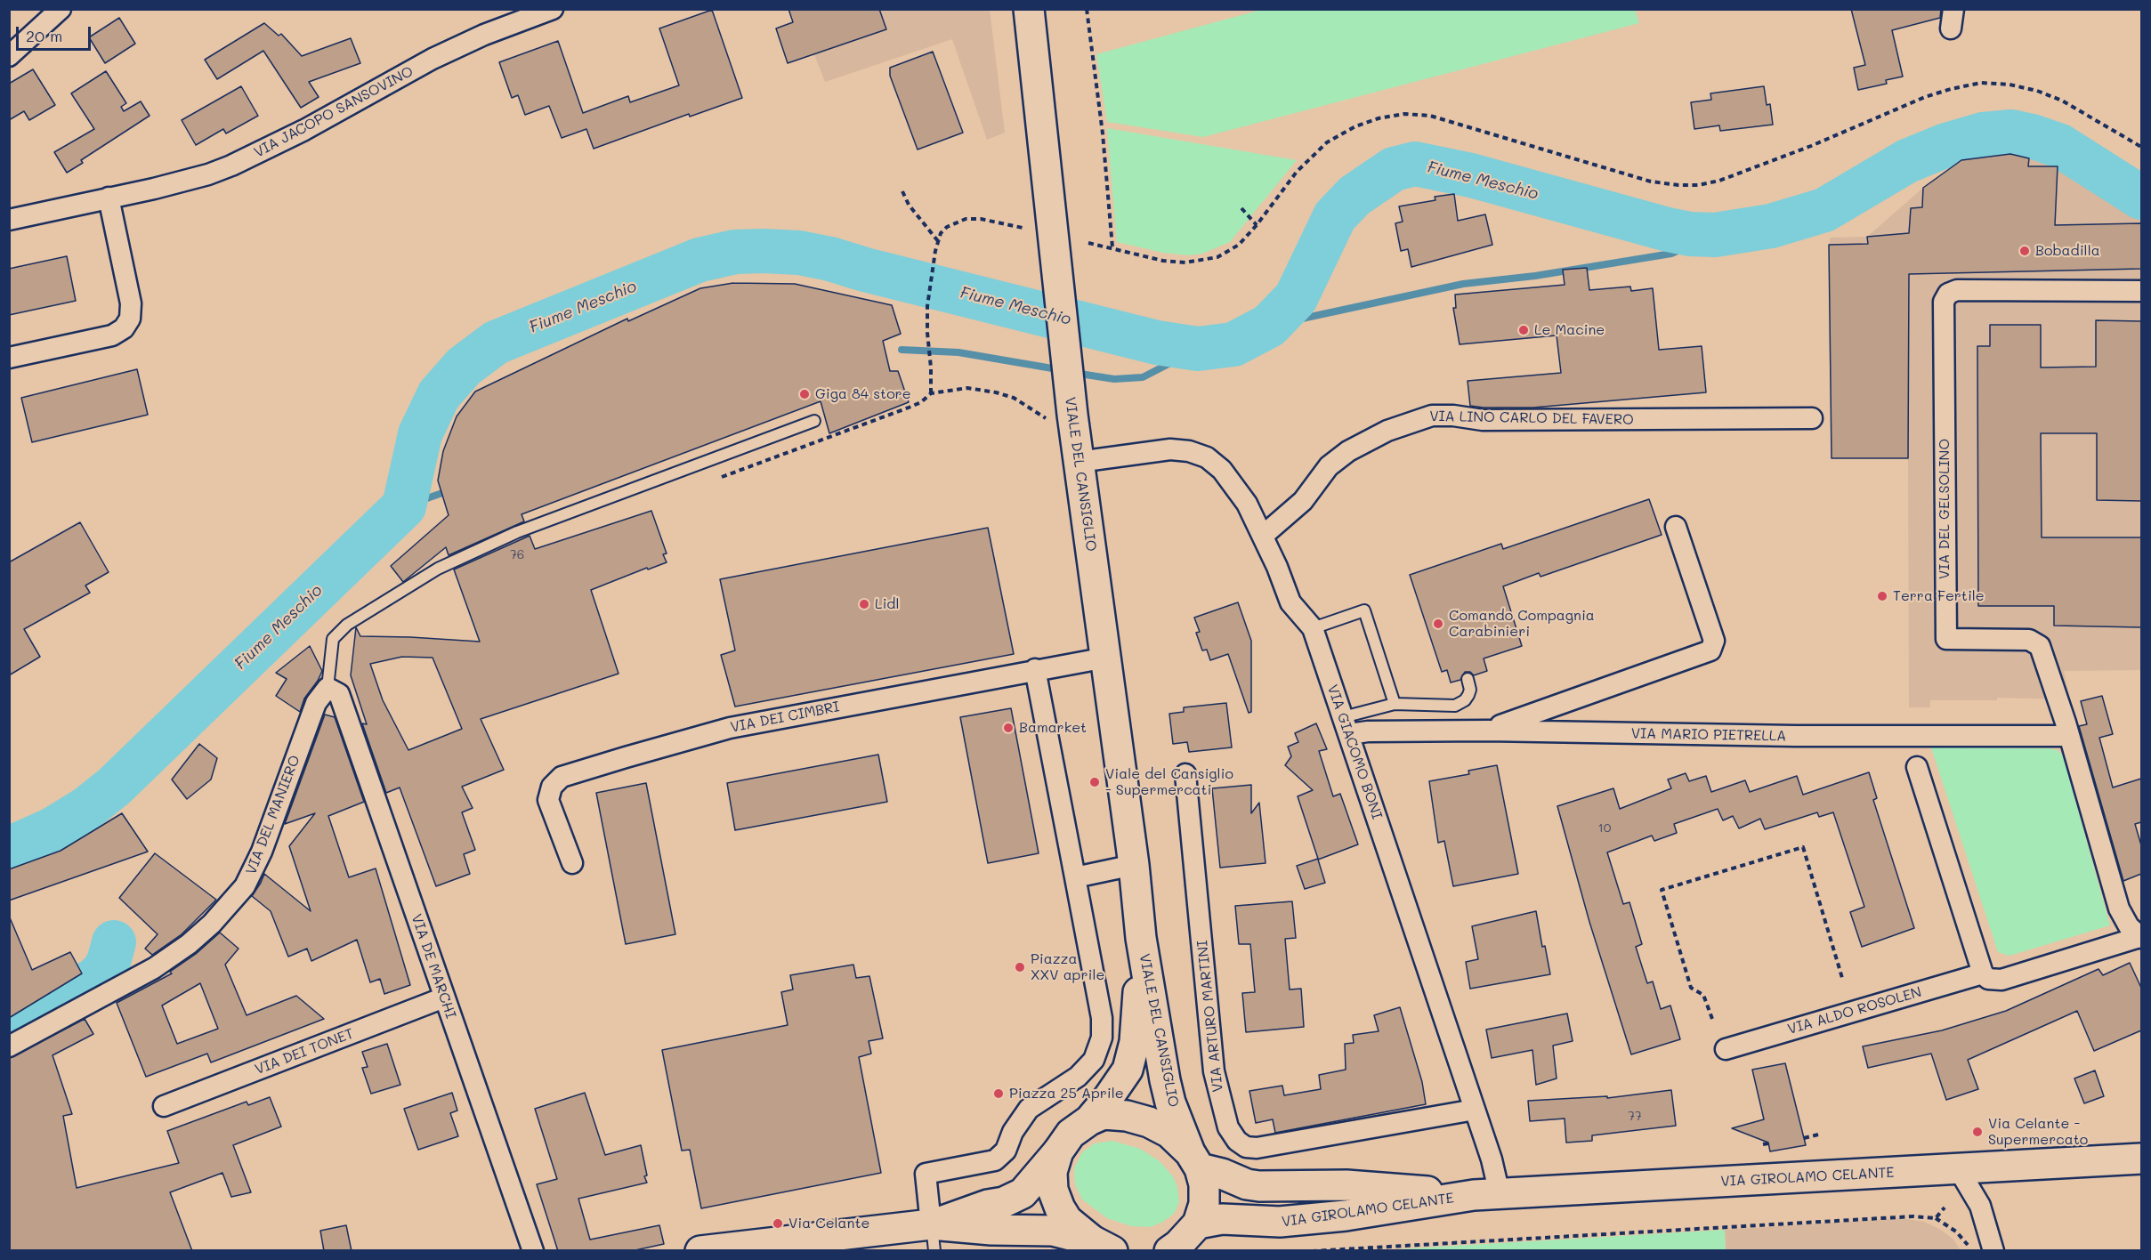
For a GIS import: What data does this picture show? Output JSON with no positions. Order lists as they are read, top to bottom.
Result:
{
  "streets": {
    "main road": ["VIALE DEL CANSIGLIO", "VIA GIROLAMO CELANTE"],
    "street": [
      "VIA JACOPO SANSOVINO",
      "VIA LINO CARLO DEL FAVERO",
      "VIA DEL GELSOLINO",
      "VIA DEI CIMBRI",
      "VIA MARIO PIETRELLA",
      "VIA GIACOMO BONI",
      "VIA DEL MANIERO",
      "VIA DE MARCHI",
      "VIA ALDO ROSOLEN",
      "VIA ARTURO MARTINI",
      "VIA DEI TONET"
    ]
  },
  "crossings": [
    ["VIA LINO CARLO DEL FAVERO", "VIA GIACOMO BONI"],
    ["VIALE DEL CANSIGLIO", "VIA DEI CIMBRI"],
    ["VIALE DEL CANSIGLIO", "VIA GIACOMO BONI"],
    ["VIALE DEL CANSIGLIO", "VIA GIROLAMO CELANTE"],
    ["VIA DEL GELSOLINO", "VIA MARIO PIETRELLA"],
    ["VIA DEL GELSOLINO", "VIA ALDO ROSOLEN"],
    ["VIA MARIO PIETRELLA", "VIA GIACOMO BONI"],
    ["VIA GIACOMO BONI", "VIA ARTURO MARTINI"],
    ["VIA GIACOMO BONI", "VIA GIROLAMO CELANTE"],
    ["VIA DEL MANIERO", "VIA DE MARCHI"],
    ["VIA DE MARCHI", "VIA DEI TONET"]
  ],
  "water": ["Fiume Meschio"],
  "places": [
    "Bobadilla",
    "Le Macine",
    "Giga 84 store",
    "Terra Fertile",
    "Lidl",
    "Comando Compagnia Carabinieri",
    "Bamarket",
    "Viale del Cansiglio - Supermercati",
    "Piazza XXV aprile",
    "Piazza 25 Aprile",
    "Via Celante - Supermercato",
    "Via Celante"
  ],
  "house_numbers": ["76", "10", "77"],
  "scale_bar": "20 m"
}
